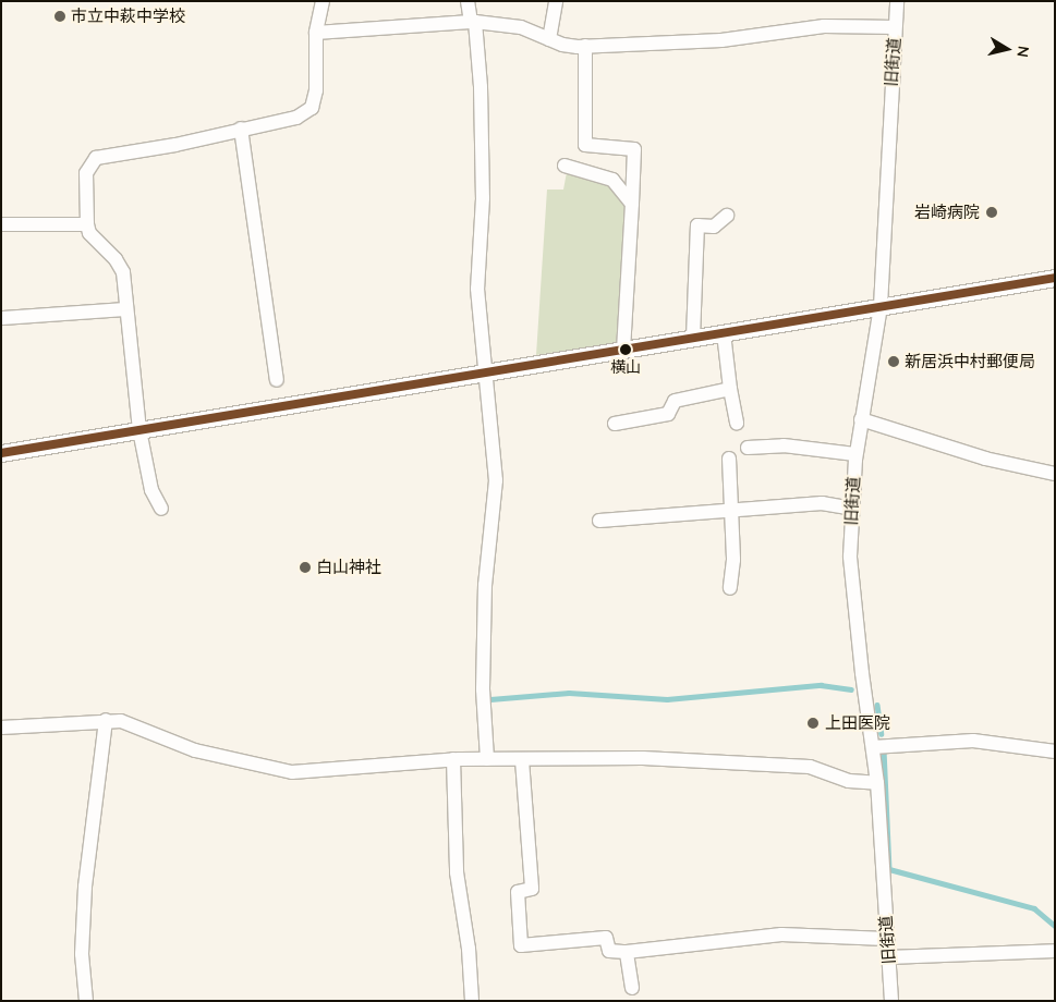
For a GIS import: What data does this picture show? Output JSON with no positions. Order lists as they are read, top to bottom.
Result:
{
  "streets": {
    "street": ["旧街道"]
  },
  "places": [
    "市立中萩中学校",
    "岩崎病院",
    "横山",
    "新居浜中村郵便局",
    "白山神社",
    "上田医院"
  ],
  "north": "right"
}
